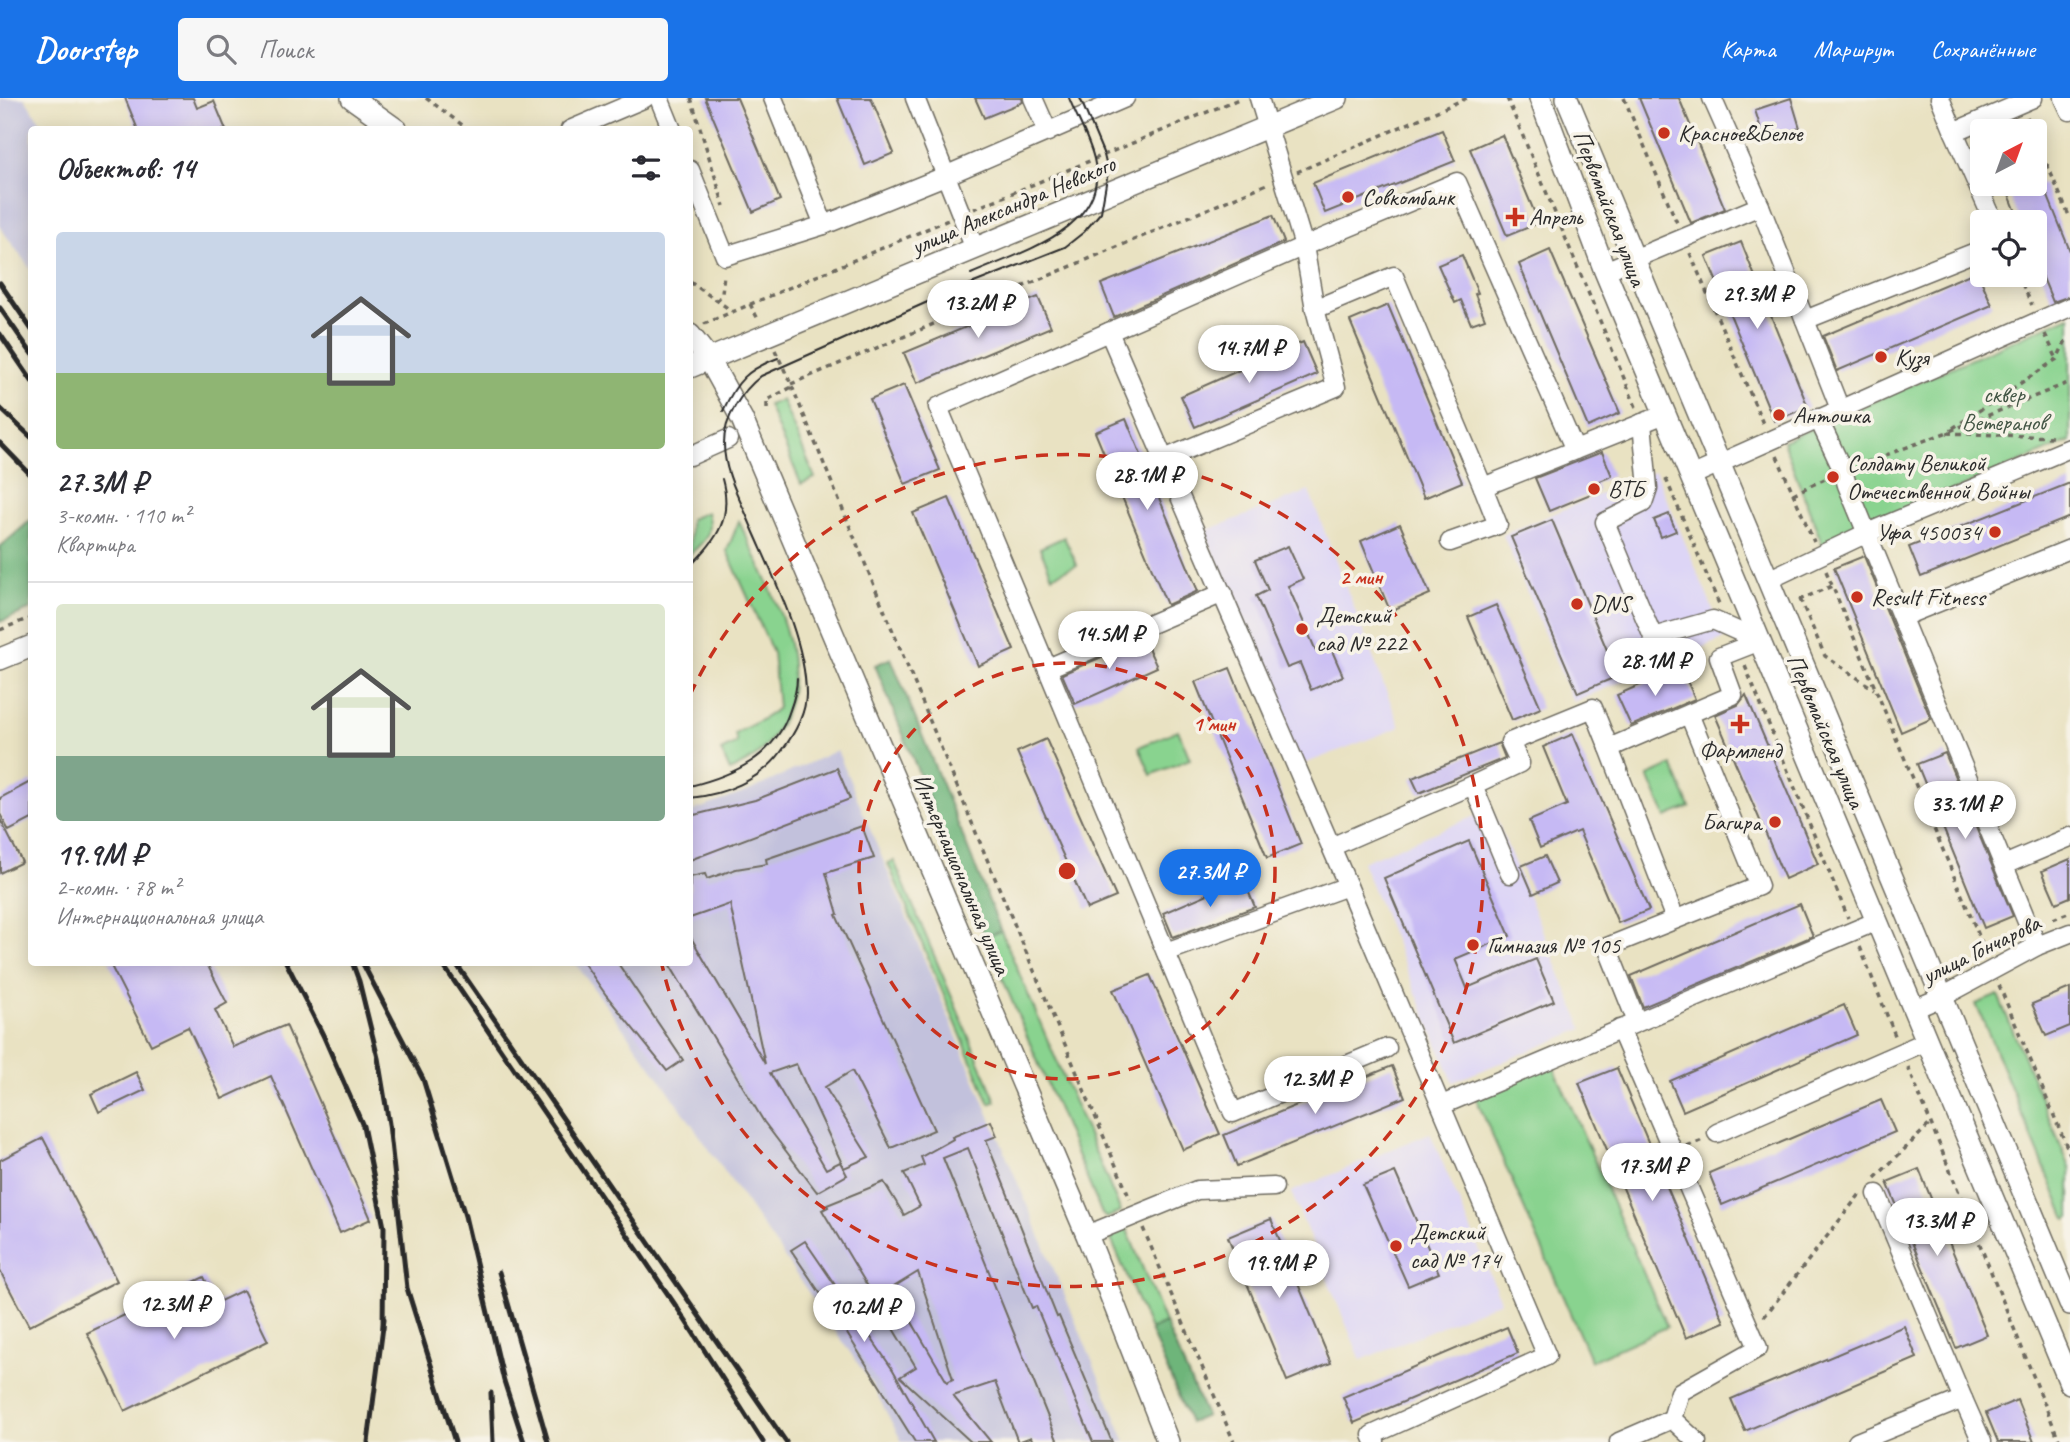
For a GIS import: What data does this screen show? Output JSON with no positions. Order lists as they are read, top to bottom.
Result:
{
  "streets": {
    "main road": ["улица Александра Невского", "Первомайская улица", "Интернациональная улица"],
    "street": ["улица Гончарова"]
  },
  "crossings": [
    ["улица Александра Невского", "Интернациональная улица"],
    ["Первомайская улица", "улица Гончарова"]
  ],
  "parks": ["сквер Ветеранов"],
  "places": {
    "other": [
      "Красное&Белое",
      "Совкомбанк",
      "Кузя",
      "Антошка",
      "Солдату Великой Отечественной Войны",
      "ВТБ",
      "Уфа 450034",
      "Result Fitness",
      "DNS",
      "Детский сад № 222",
      "Багира",
      "Гимназия № 105",
      "Детский сад № 174"
    ],
    "health": ["Апрель", "Фармленд"]
  },
  "north": "top right",
  "page": {
    "header": "Doorstep",
    "search": "Поиск",
    "nav": ["Карта", "Маршрут", "Сохранённые"],
    "heading": "Объектов: 14",
    "list": [
      {
        "name": "27.3M ₽",
        "note": "3-комн. · 110 m² · Квартира"
      },
      {
        "name": "19.9M ₽",
        "note": "2-комн. · 78 m² · Интернациональная улица"
      }
    ],
    "price": [
      "29.3M ₽",
      "13.2M ₽",
      "14.7M ₽",
      "28.1M ₽",
      "14.5M ₽",
      "28.1M ₽",
      "33.1M ₽",
      "27.3M ₽",
      "12.3M ₽",
      "17.3M ₽",
      "13.3M ₽",
      "19.9M ₽",
      "12.3M ₽",
      "10.2M ₽"
    ]
  },
  "rings": ["2 мин", "1 мин"]
}
